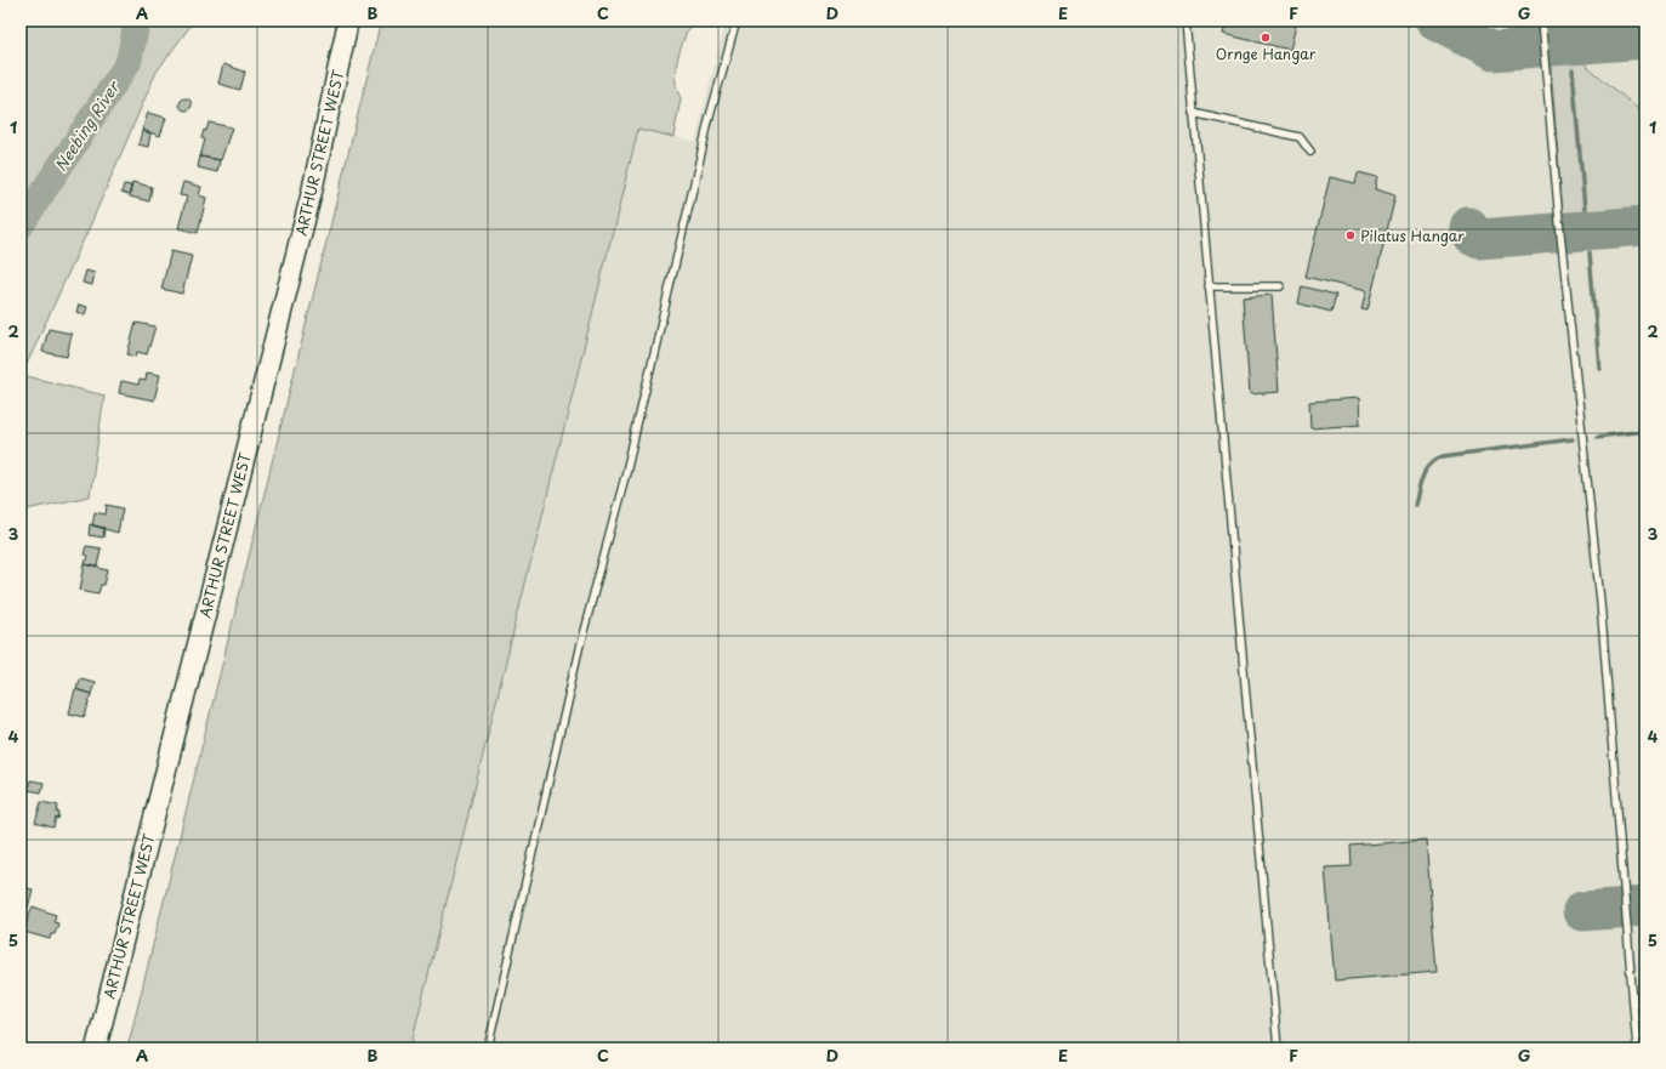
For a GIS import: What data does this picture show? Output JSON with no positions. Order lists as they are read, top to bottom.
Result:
{
  "streets": {
    "main road": ["ARTHUR STREET WEST"]
  },
  "water": ["Neebing River"],
  "places": ["Ornge Hangar", "Pilatus Hangar"],
  "grid": {
    "columns": [
      "A",
      "B",
      "C",
      "D",
      "E",
      "F",
      "G"
    ],
    "rows": [
      "1",
      "2",
      "3",
      "4",
      "5"
    ]
  }
}
